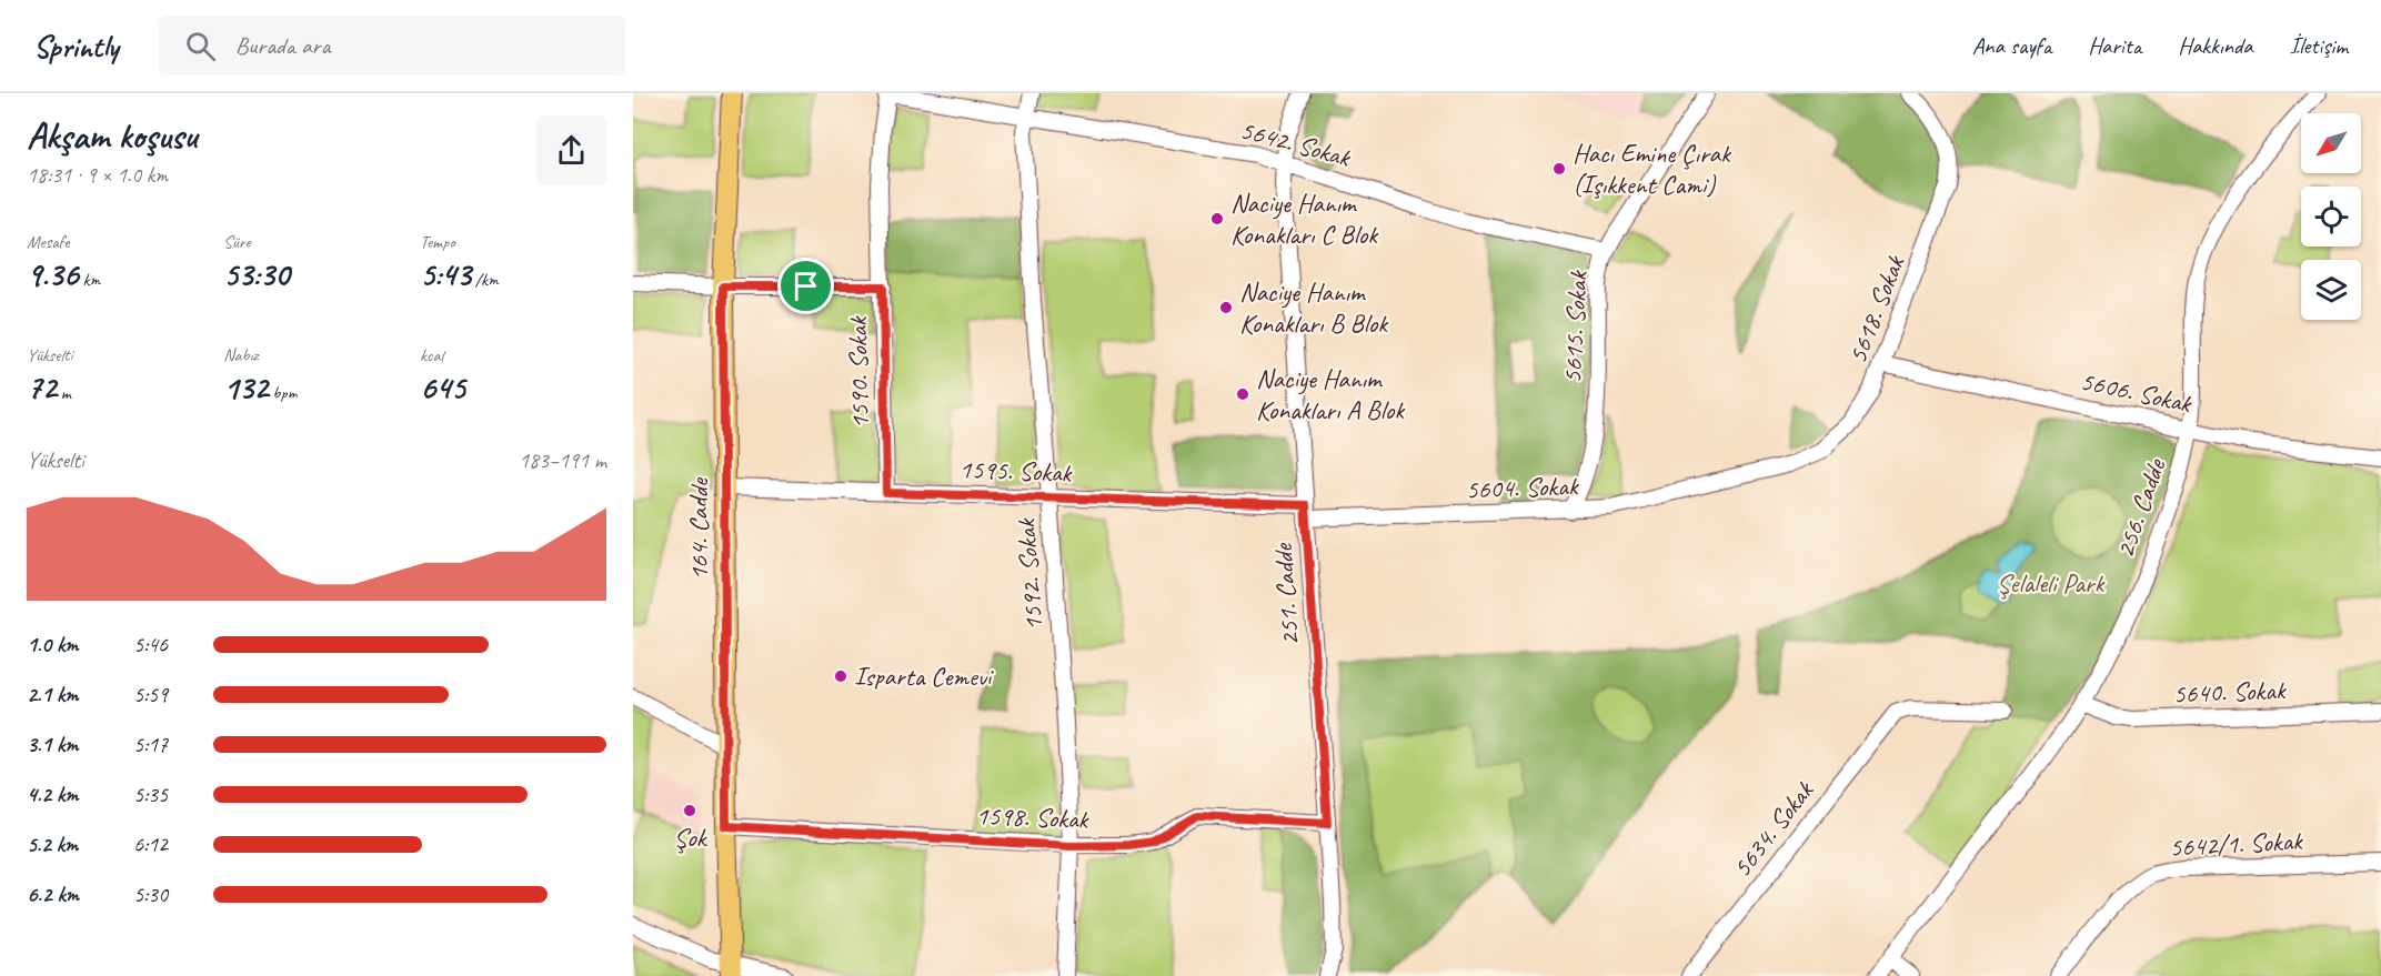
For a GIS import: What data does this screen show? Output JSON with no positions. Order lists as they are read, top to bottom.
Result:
{
  "streets": {
    "main road": ["164. Cadde"],
    "street": [
      "5642. Sokak",
      "5618. Sokak",
      "5615. Sokak",
      "1590. Sokak",
      "5606. Sokak",
      "1595. Sokak",
      "5604. Sokak",
      "256. Cadde",
      "1592. Sokak",
      "251. Cadde",
      "5640. Sokak",
      "1598. Sokak",
      "5634. Sokak",
      "5642/1. Sokak"
    ]
  },
  "crossings": [
    ["5642. Sokak", "5615. Sokak"],
    ["5642. Sokak", "1590. Sokak"],
    ["5642. Sokak", "1592. Sokak"],
    ["5642. Sokak", "251. Cadde"],
    ["5618. Sokak", "5606. Sokak"],
    ["5618. Sokak", "5604. Sokak"],
    ["5615. Sokak", "5604. Sokak"],
    ["1590. Sokak", "1595. Sokak"],
    ["5606. Sokak", "256. Cadde"],
    ["1595. Sokak", "5604. Sokak"],
    ["1595. Sokak", "164. Cadde"],
    ["1595. Sokak", "1592. Sokak"],
    ["1595. Sokak", "251. Cadde"],
    ["5604. Sokak", "251. Cadde"],
    ["256. Cadde", "5640. Sokak"],
    ["164. Cadde", "1598. Sokak"],
    ["1592. Sokak", "1598. Sokak"],
    ["251. Cadde", "1598. Sokak"]
  ],
  "parks": ["Şelaleli Park"],
  "places": [
    "Hacı Emine Çırak (Işıkkent Cami)",
    "Naciye Hanım Konakları C Blok",
    "Naciye Hanım Konakları B Blok",
    "Naciye Hanım Konakları A Blok",
    "Isparta Cemevi",
    "Şok"
  ],
  "north": "bottom left",
  "page": {
    "header": "Sprintly",
    "search": "Burada ara",
    "nav": [
      "Ana sayfa",
      "Harita",
      "Hakkında",
      "İletişim"
    ],
    "heading": ["Akşam koşusu", "18:31 · 9 × 1.0 km"],
    "stats": [
      ["Mesafe", "9.36 km"],
      ["Süre", "53:30"],
      ["Tempo", "5:43 /km"],
      ["Yükselti", "72 m"],
      ["Nabız", "132 bpm"],
      ["kcal", "645"]
    ],
    "chart": ["Yükselti", "183–191 m"],
    "list": [
      {
        "name": "1.0 km",
        "note": "5:46"
      },
      {
        "name": "2.1 km",
        "note": "5:59"
      },
      {
        "name": "3.1 km",
        "note": "5:17"
      },
      {
        "name": "4.2 km",
        "note": "5:35"
      },
      {
        "name": "5.2 km",
        "note": "6:12"
      },
      {
        "name": "6.2 km",
        "note": "5:30"
      }
    ]
  }
}
